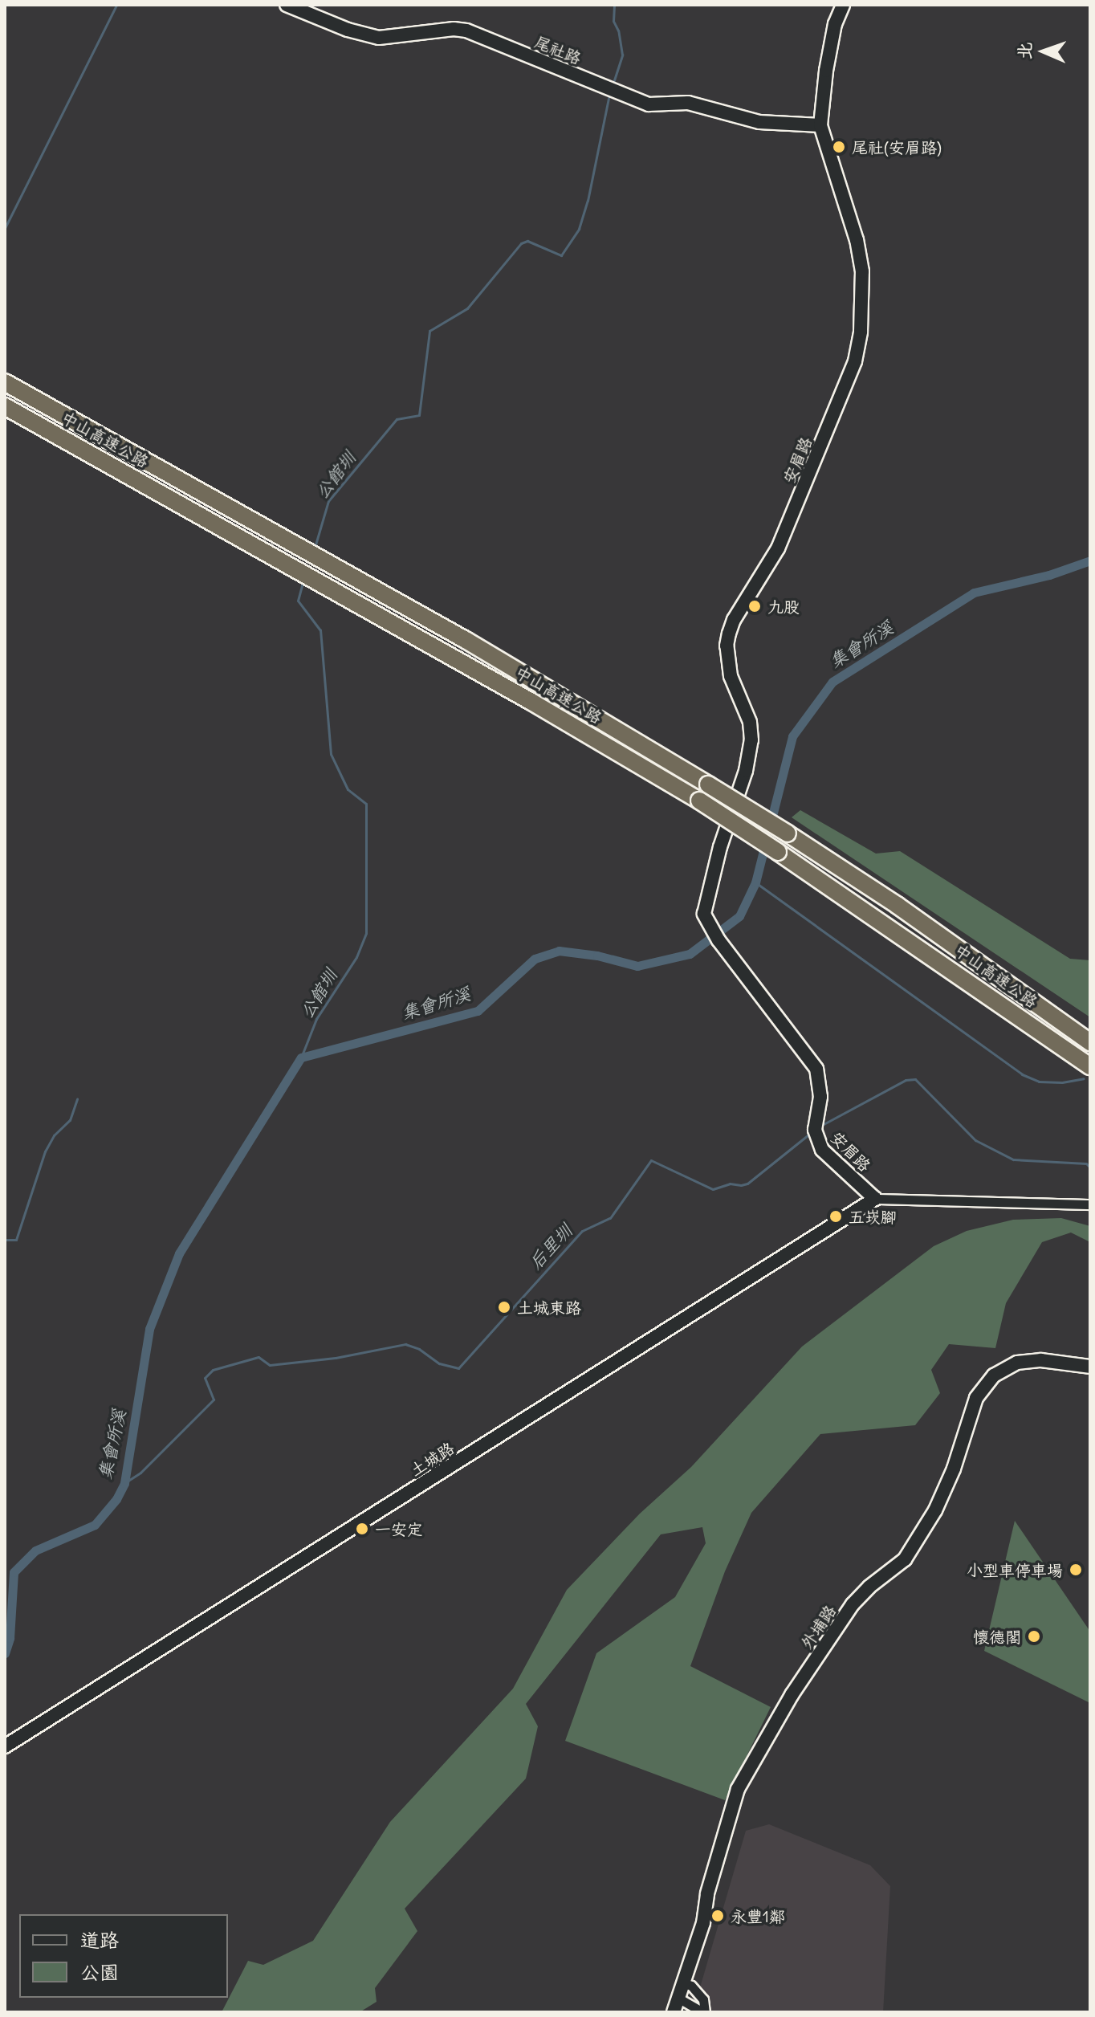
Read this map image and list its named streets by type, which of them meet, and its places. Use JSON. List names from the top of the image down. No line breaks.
{"streets":{"highway":["中山高速公路"],"street":["尾社路","安眉路","土城路","外埔路"]},"crossings":[["尾社路","安眉路"],["安眉路","土城路"]],"water":["公館圳","集會所溪","后里圳"],"places":["尾社(安眉路)","九股","五崁腳","土城東路","一安定","小型車停車場","懷德閣","永豐1鄰"],"legend":["道路","公園"],"north":"left"}
